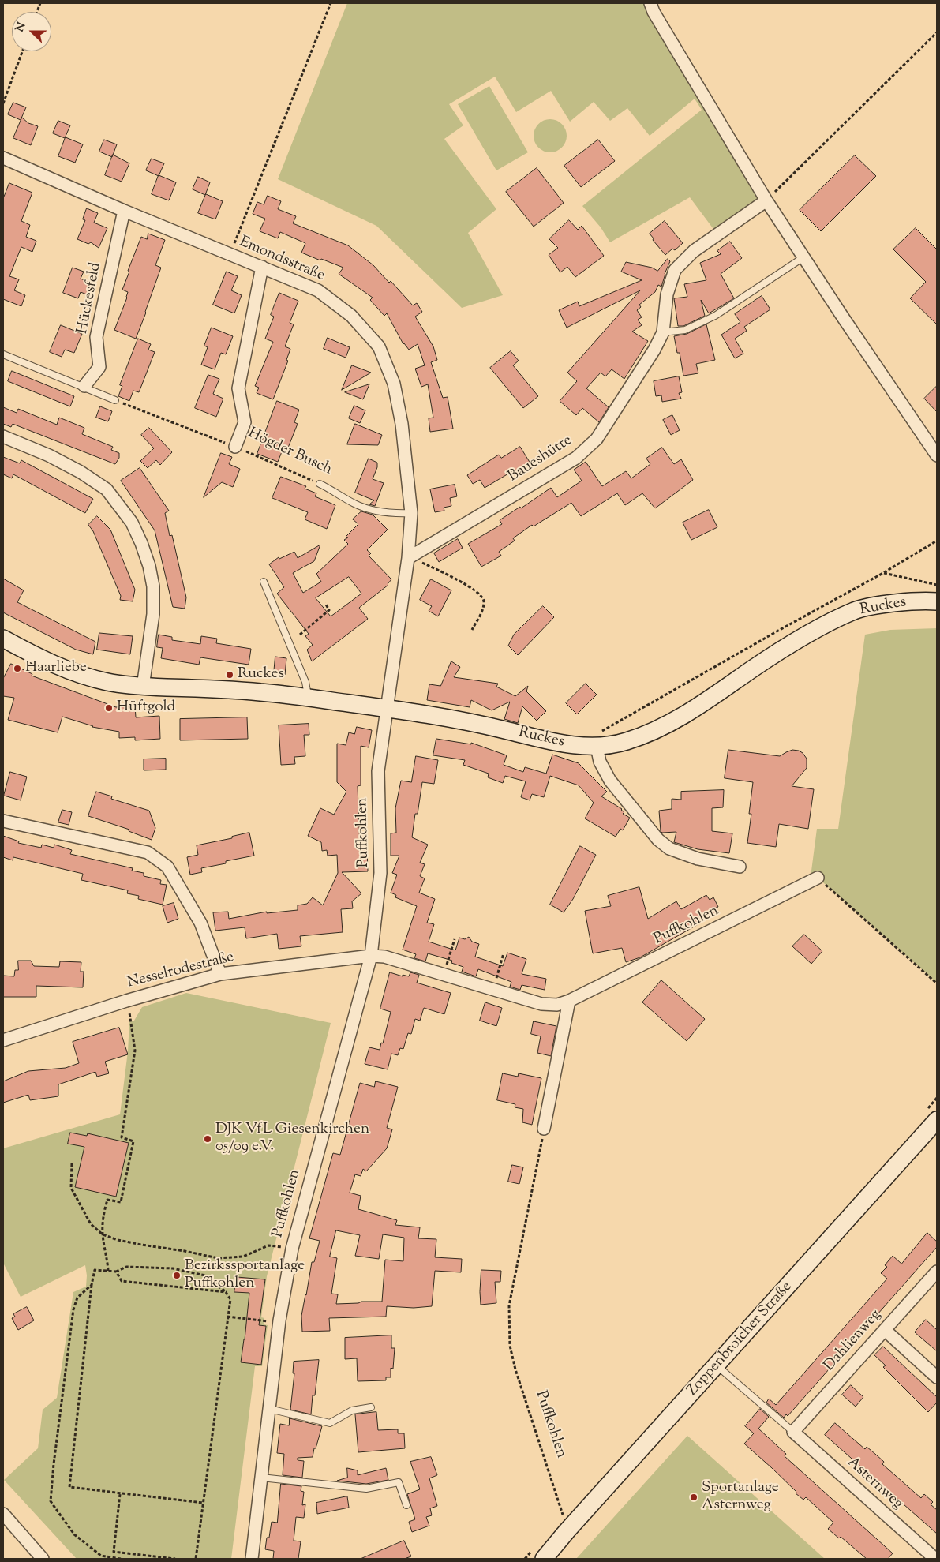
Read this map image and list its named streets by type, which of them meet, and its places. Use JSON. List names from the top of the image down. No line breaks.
{"streets":{"main road":["Ruckes","Zoppenbroicher Straße"],"street":["Emondsstraße","Hückesfeld","Högder Busch","Baueshütte","Puffkohlen","Nesselrodestraße","Dahlienweg","Asternweg"]},"crossings":[["Emondsstraße","Hückesfeld"],["Emondsstraße","Högder Busch"],["Emondsstraße","Baueshütte"],["Ruckes","Puffkohlen"],["Puffkohlen","Nesselrodestraße"],["Puffkohlen","Zoppenbroicher Straße"],["Dahlienweg","Asternweg"]],"places":["Haarliebe","Ruckes","Hüftgold","DJK VfL Giesenkirchen 05/09 e.V.","Bezirkssportanlage Puffkohlen","Sportanlage Asternweg"],"north":"left"}
